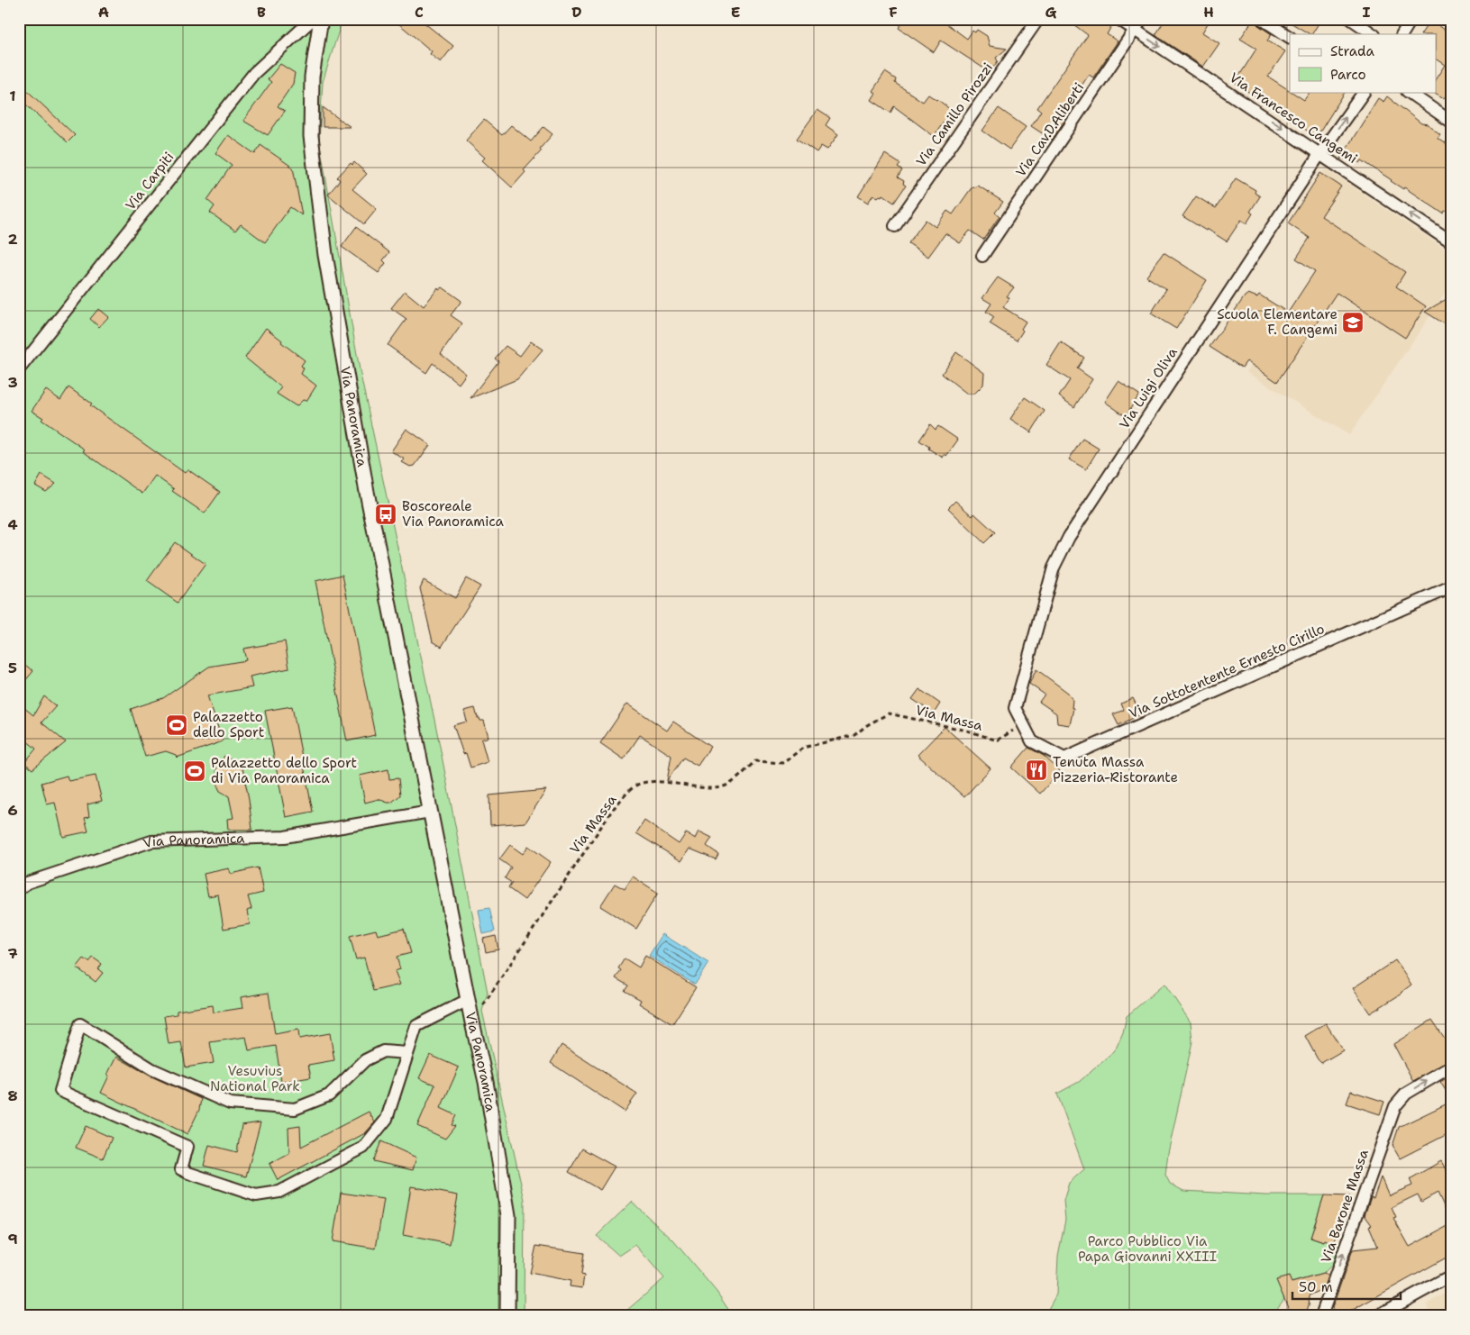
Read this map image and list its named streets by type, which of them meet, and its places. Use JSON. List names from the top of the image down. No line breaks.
{"streets":{"street":["Via Camillo Pirozzi","Via Francesco Cangemi","Via Cav.D.Aliberti","Via Carpiti","Via Luigi Oliva","Via Panoramica","Via Sottotentente Ernesto Cirillo","Via Barone Massa"],"path":["Via Massa"]},"crossings":[["Via Francesco Cangemi","Via Cav.D.Aliberti"],["Via Francesco Cangemi","Via Luigi Oliva"],["Via Luigi Oliva","Via Sottotentente Ernesto Cirillo"],["Via Luigi Oliva","Via Massa"],["Via Panoramica","Via Massa"],["Via Sottotentente Ernesto Cirillo","Via Massa"]],"one_way":["Via Barone Massa"],"parks":["Vesuvius National Park","Parco Pubblico Via Papa Giovanni XXIII"],"places":{"school or university":["Scuola Elementare F. Cangemi"],"bus stop":["Boscoreale Via Panoramica"],"sports":["Palazzetto dello Sport","Palazzetto dello Sport di Via Panoramica"],"restaurant":["Tenuta Massa Pizzeria-Ristorante"]},"legend":["Strada","Parco"],"scale_bar":"50 m","grid":{"columns":["A","B","C","D","E","F","G","H","I"],"rows":["1","2","3","4","5","6","7","8","9"]}}
